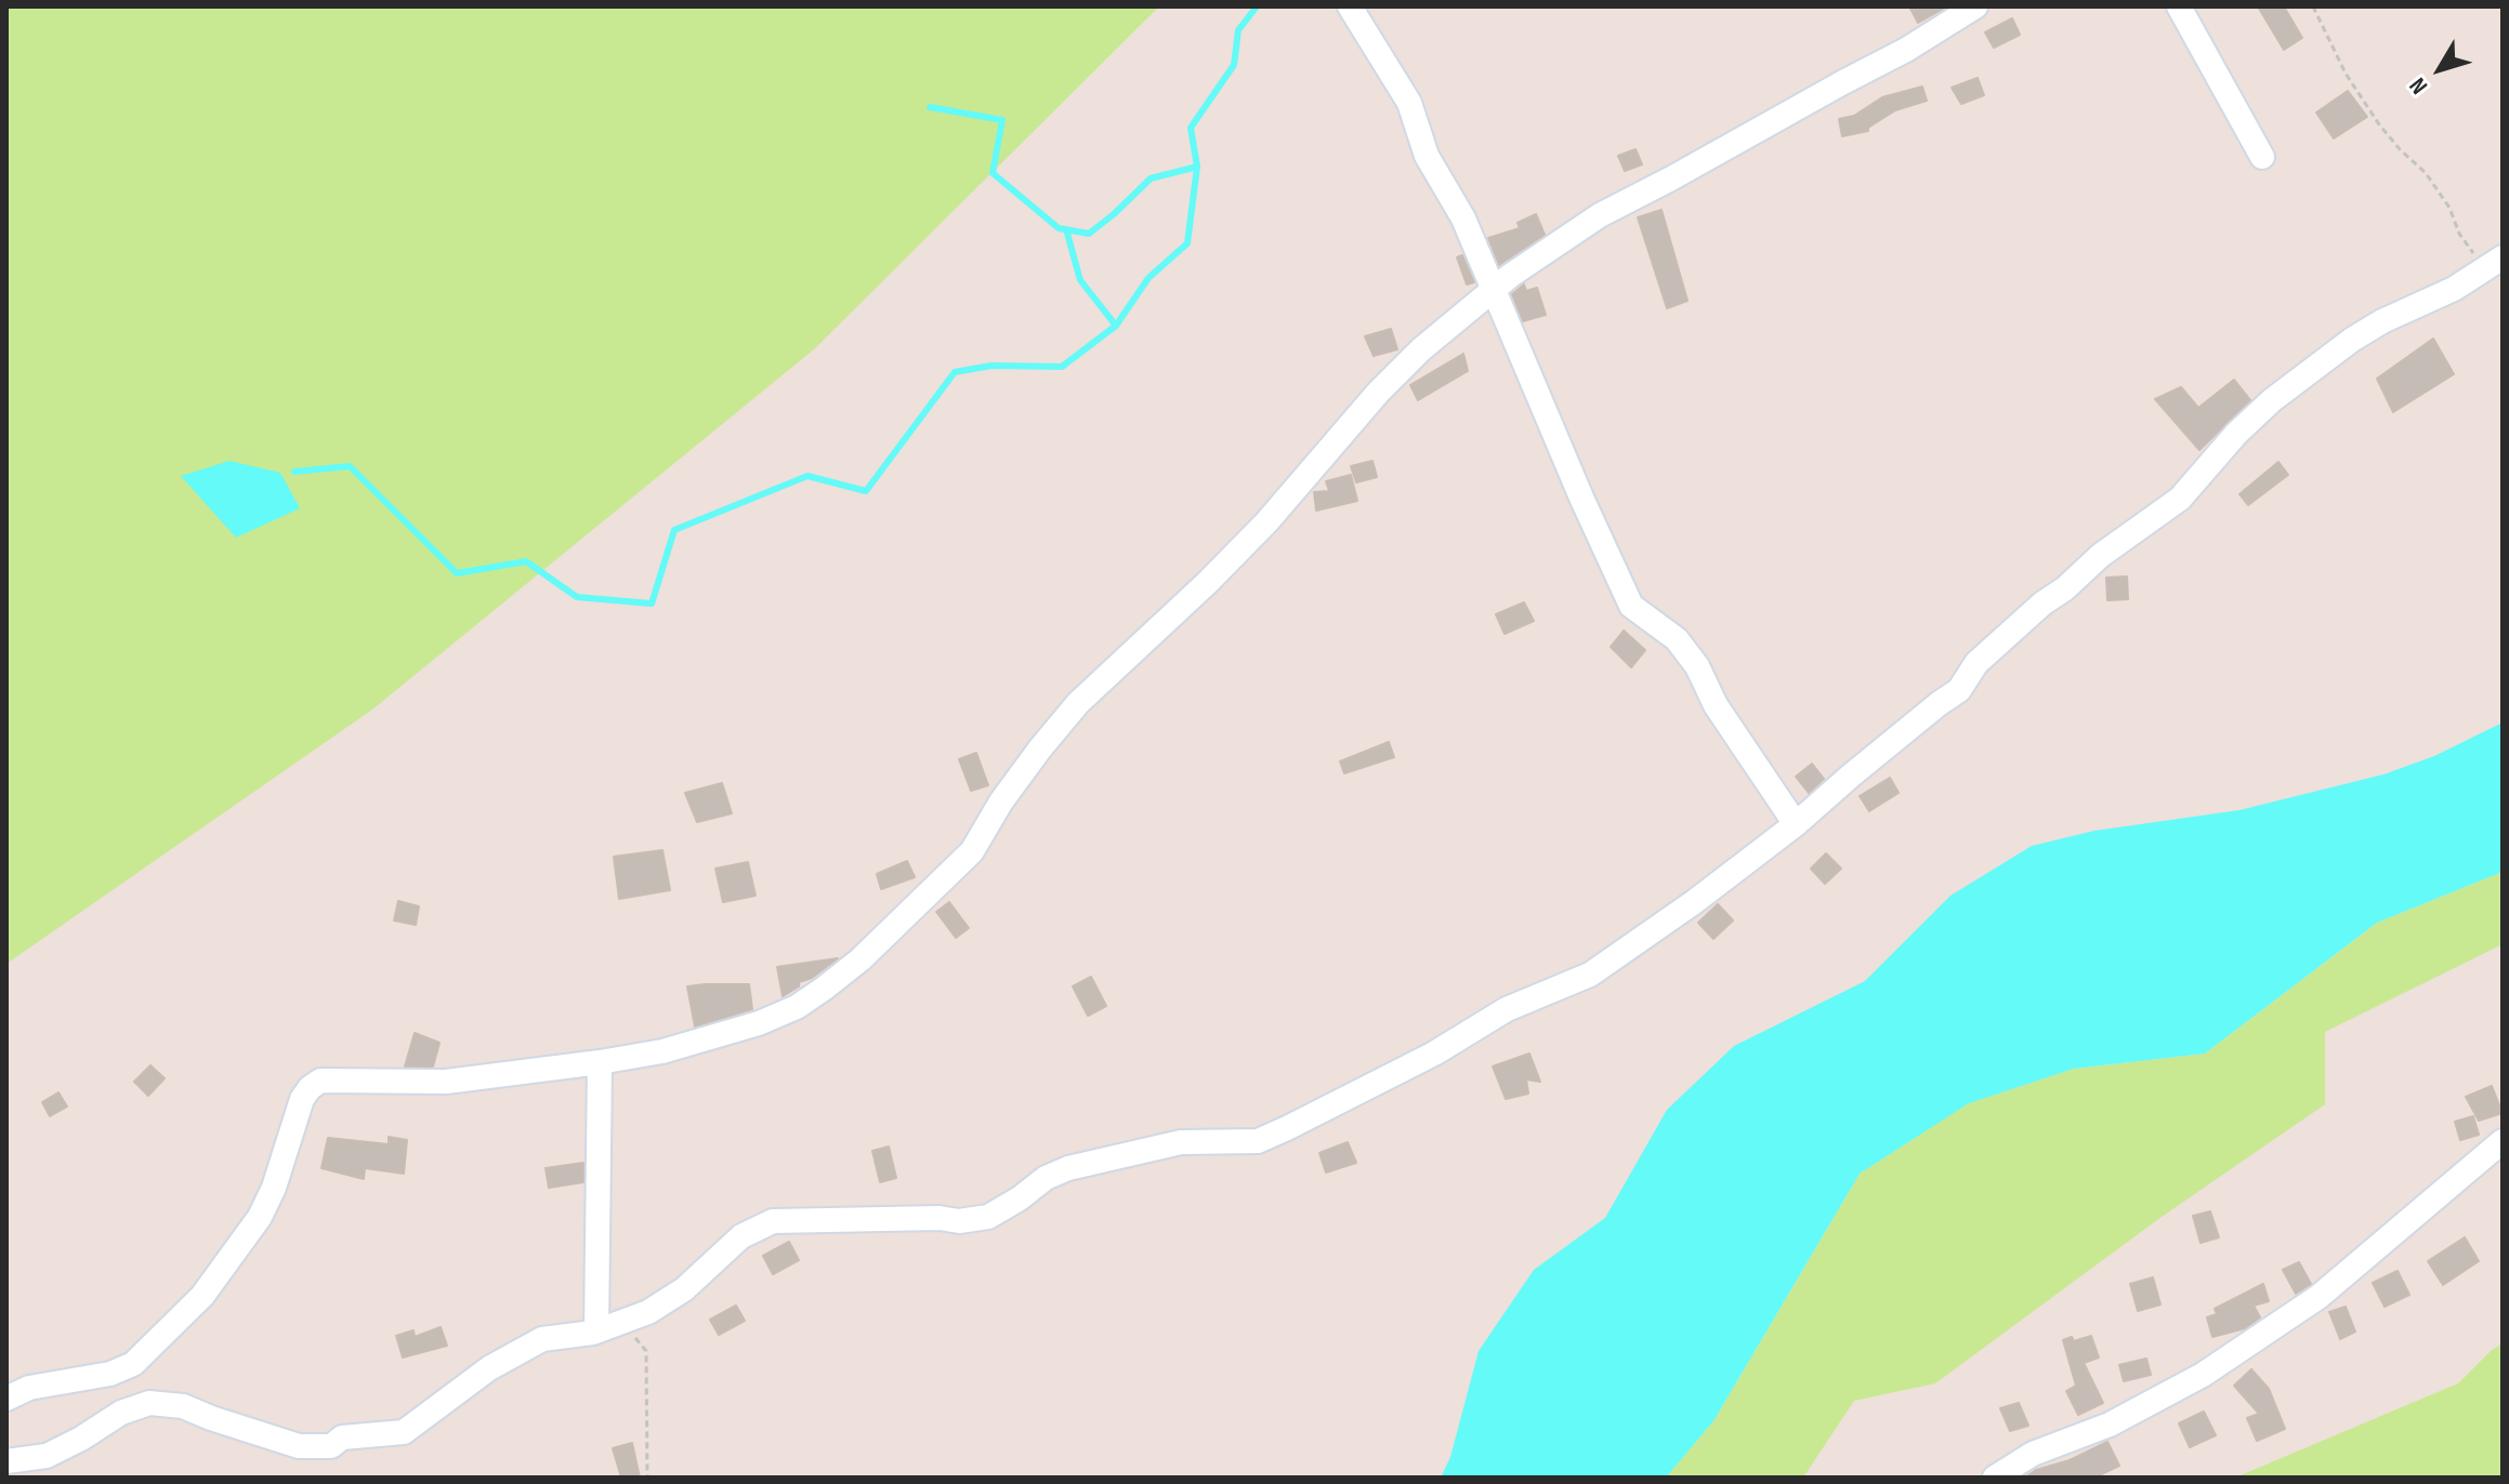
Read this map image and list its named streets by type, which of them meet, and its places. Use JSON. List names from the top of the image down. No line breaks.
{"north":"bottom left"}
